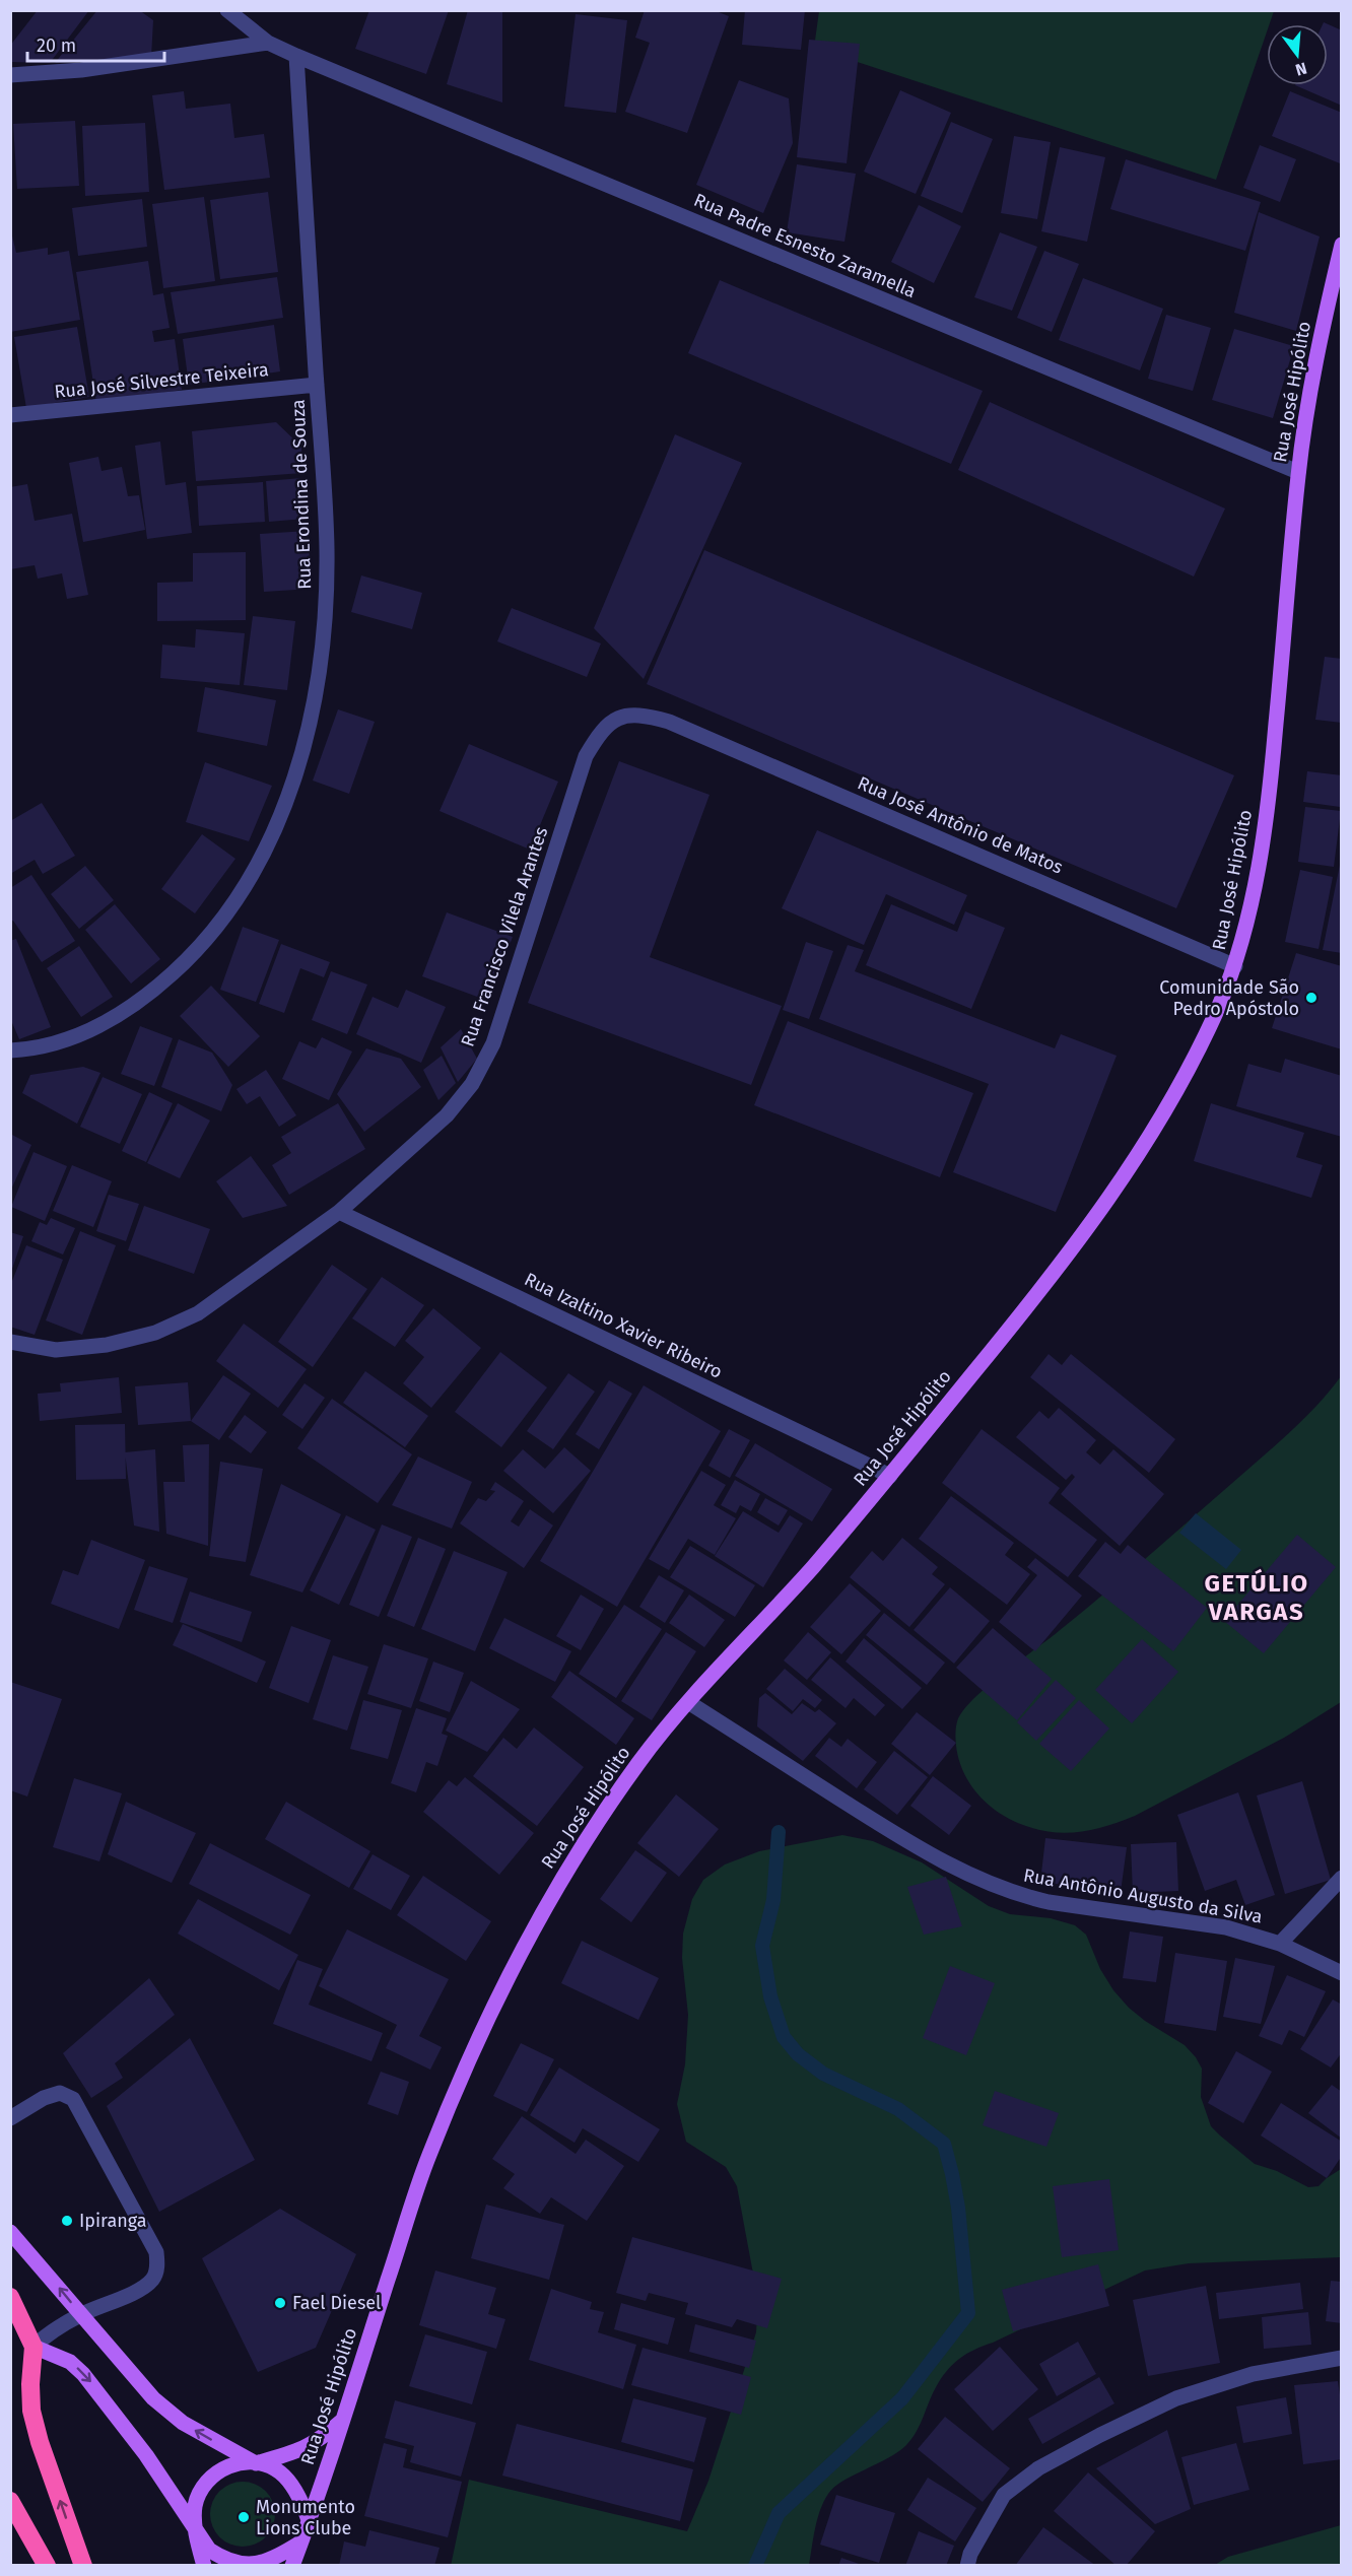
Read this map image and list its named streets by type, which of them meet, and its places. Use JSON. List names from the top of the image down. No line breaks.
{"streets":{"main road":["Rua José Hipólito"],"street":["Rua Padre Esnesto Zaramella","Rua José Silvestre Teixeira","Rua Erondina de Souza","Rua José Antônio de Matos","Rua Francisco Vilela Arantes","Rua Izaltino Xavier Ribeiro","Rua Antônio Augusto da Silva"]},"crossings":[["Rua Padre Esnesto Zaramella","Rua José Hipólito"],["Rua Padre Esnesto Zaramella","Rua Erondina de Souza"],["Rua José Silvestre Teixeira","Rua Erondina de Souza"],["Rua José Hipólito","Rua José Antônio de Matos"],["Rua José Hipólito","Rua Izaltino Xavier Ribeiro"],["Rua José Hipólito","Rua Antônio Augusto da Silva"],["Rua José Antônio de Matos","Rua Francisco Vilela Arantes"],["Rua Francisco Vilela Arantes","Rua Izaltino Xavier Ribeiro"]],"districts":["GETÚLIO VARGAS"],"places":["Comunidade São Pedro Apóstolo","Ipiranga","Fael Diesel","Monumento Lions Clube"],"scale_bar":"20 m","north":"bottom"}
